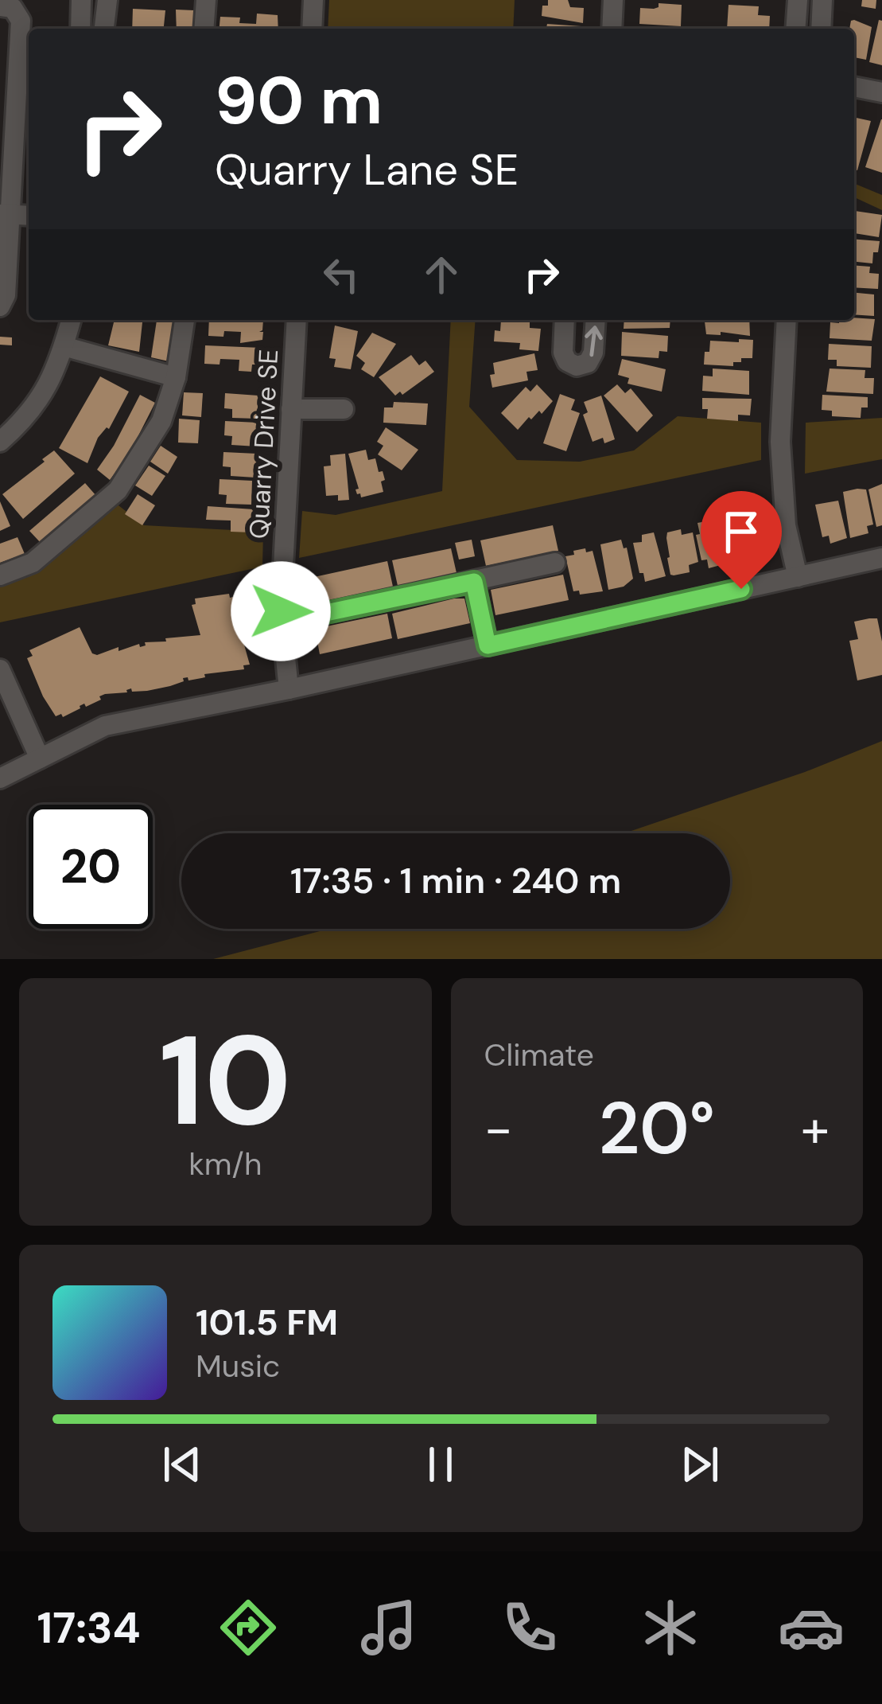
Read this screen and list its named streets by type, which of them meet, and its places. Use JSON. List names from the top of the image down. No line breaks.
{"streets":{"street":["Quarry Drive SE"]},"page":{"turn":["90 m","Quarry Lane SE"],"limit":"20","trip":"17:35 · 1 min · 240 m","tile":[["10","km/h"],"Climate"],"heat":["−","20°","+"],"song":["101.5 FM","Music"],"tabs":"17:34"}}
